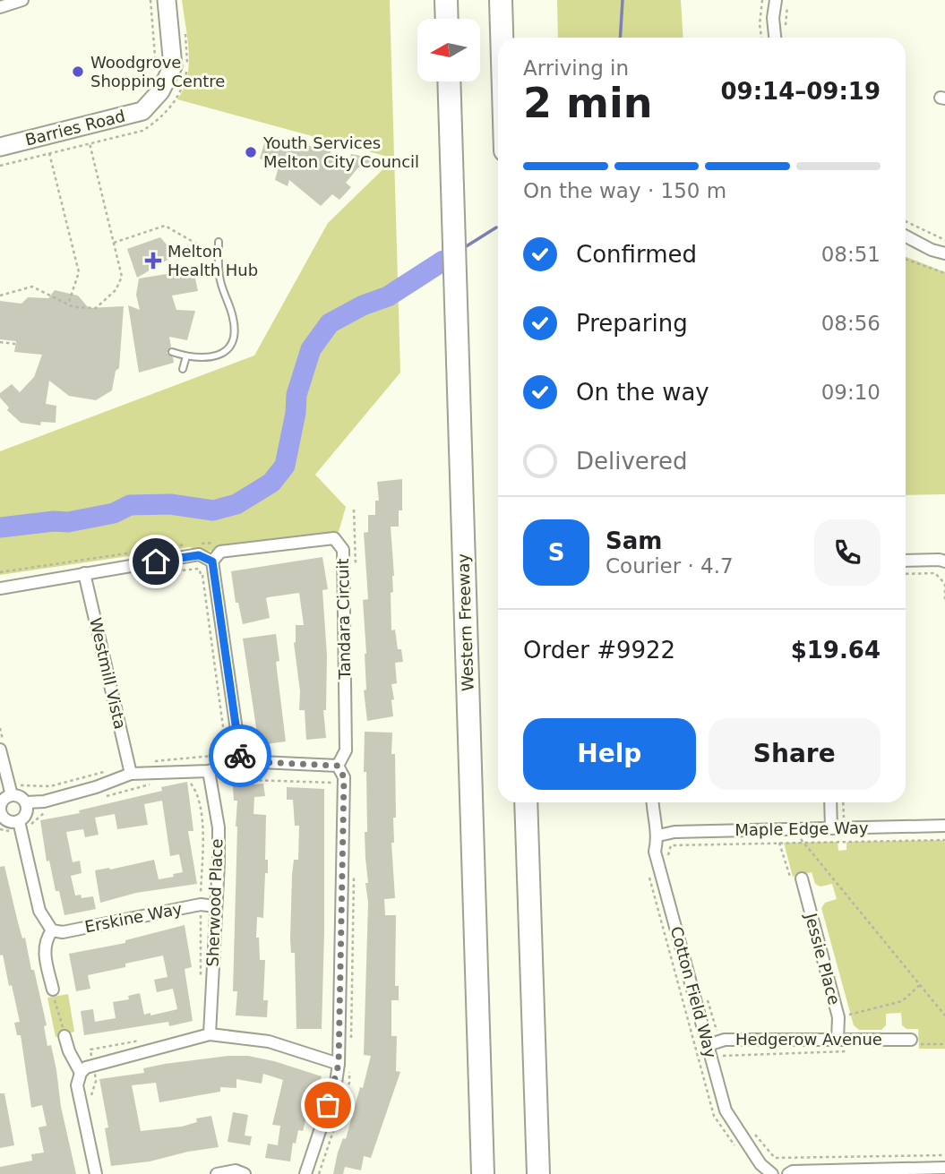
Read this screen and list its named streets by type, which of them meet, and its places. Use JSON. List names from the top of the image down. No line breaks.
{"streets":{"highway":["Western Freeway"],"street":["Barries Road","Tandara Circuit","Westmill Vista","Maple Edge Way","Sherwood Place","Erskine Way","Jessie Place","Cotton Field Way","Hedgerow Avenue"]},"crossings":[["Maple Edge Way","Cotton Field Way"],["Sherwood Place","Erskine Way"],["Jessie Place","Hedgerow Avenue"],["Cotton Field Way","Hedgerow Avenue"]],"places":{"other":["Woodgrove Shopping Centre","Youth Services Melton City Council"],"health":["Melton Health Hub"]},"north":"left","page":{"heading":["2 min","Arriving in","09:14–09:19"],"panel":["Sam","Courier · 4.7","Order #9922","$19.64"],"bar":"On the way · 150 m","list":[["Confirmed","08:51"],["Preparing","08:56"],["On the way","09:10"],"Delivered"],"round":"S","buttons":["Help","Share"]}}
